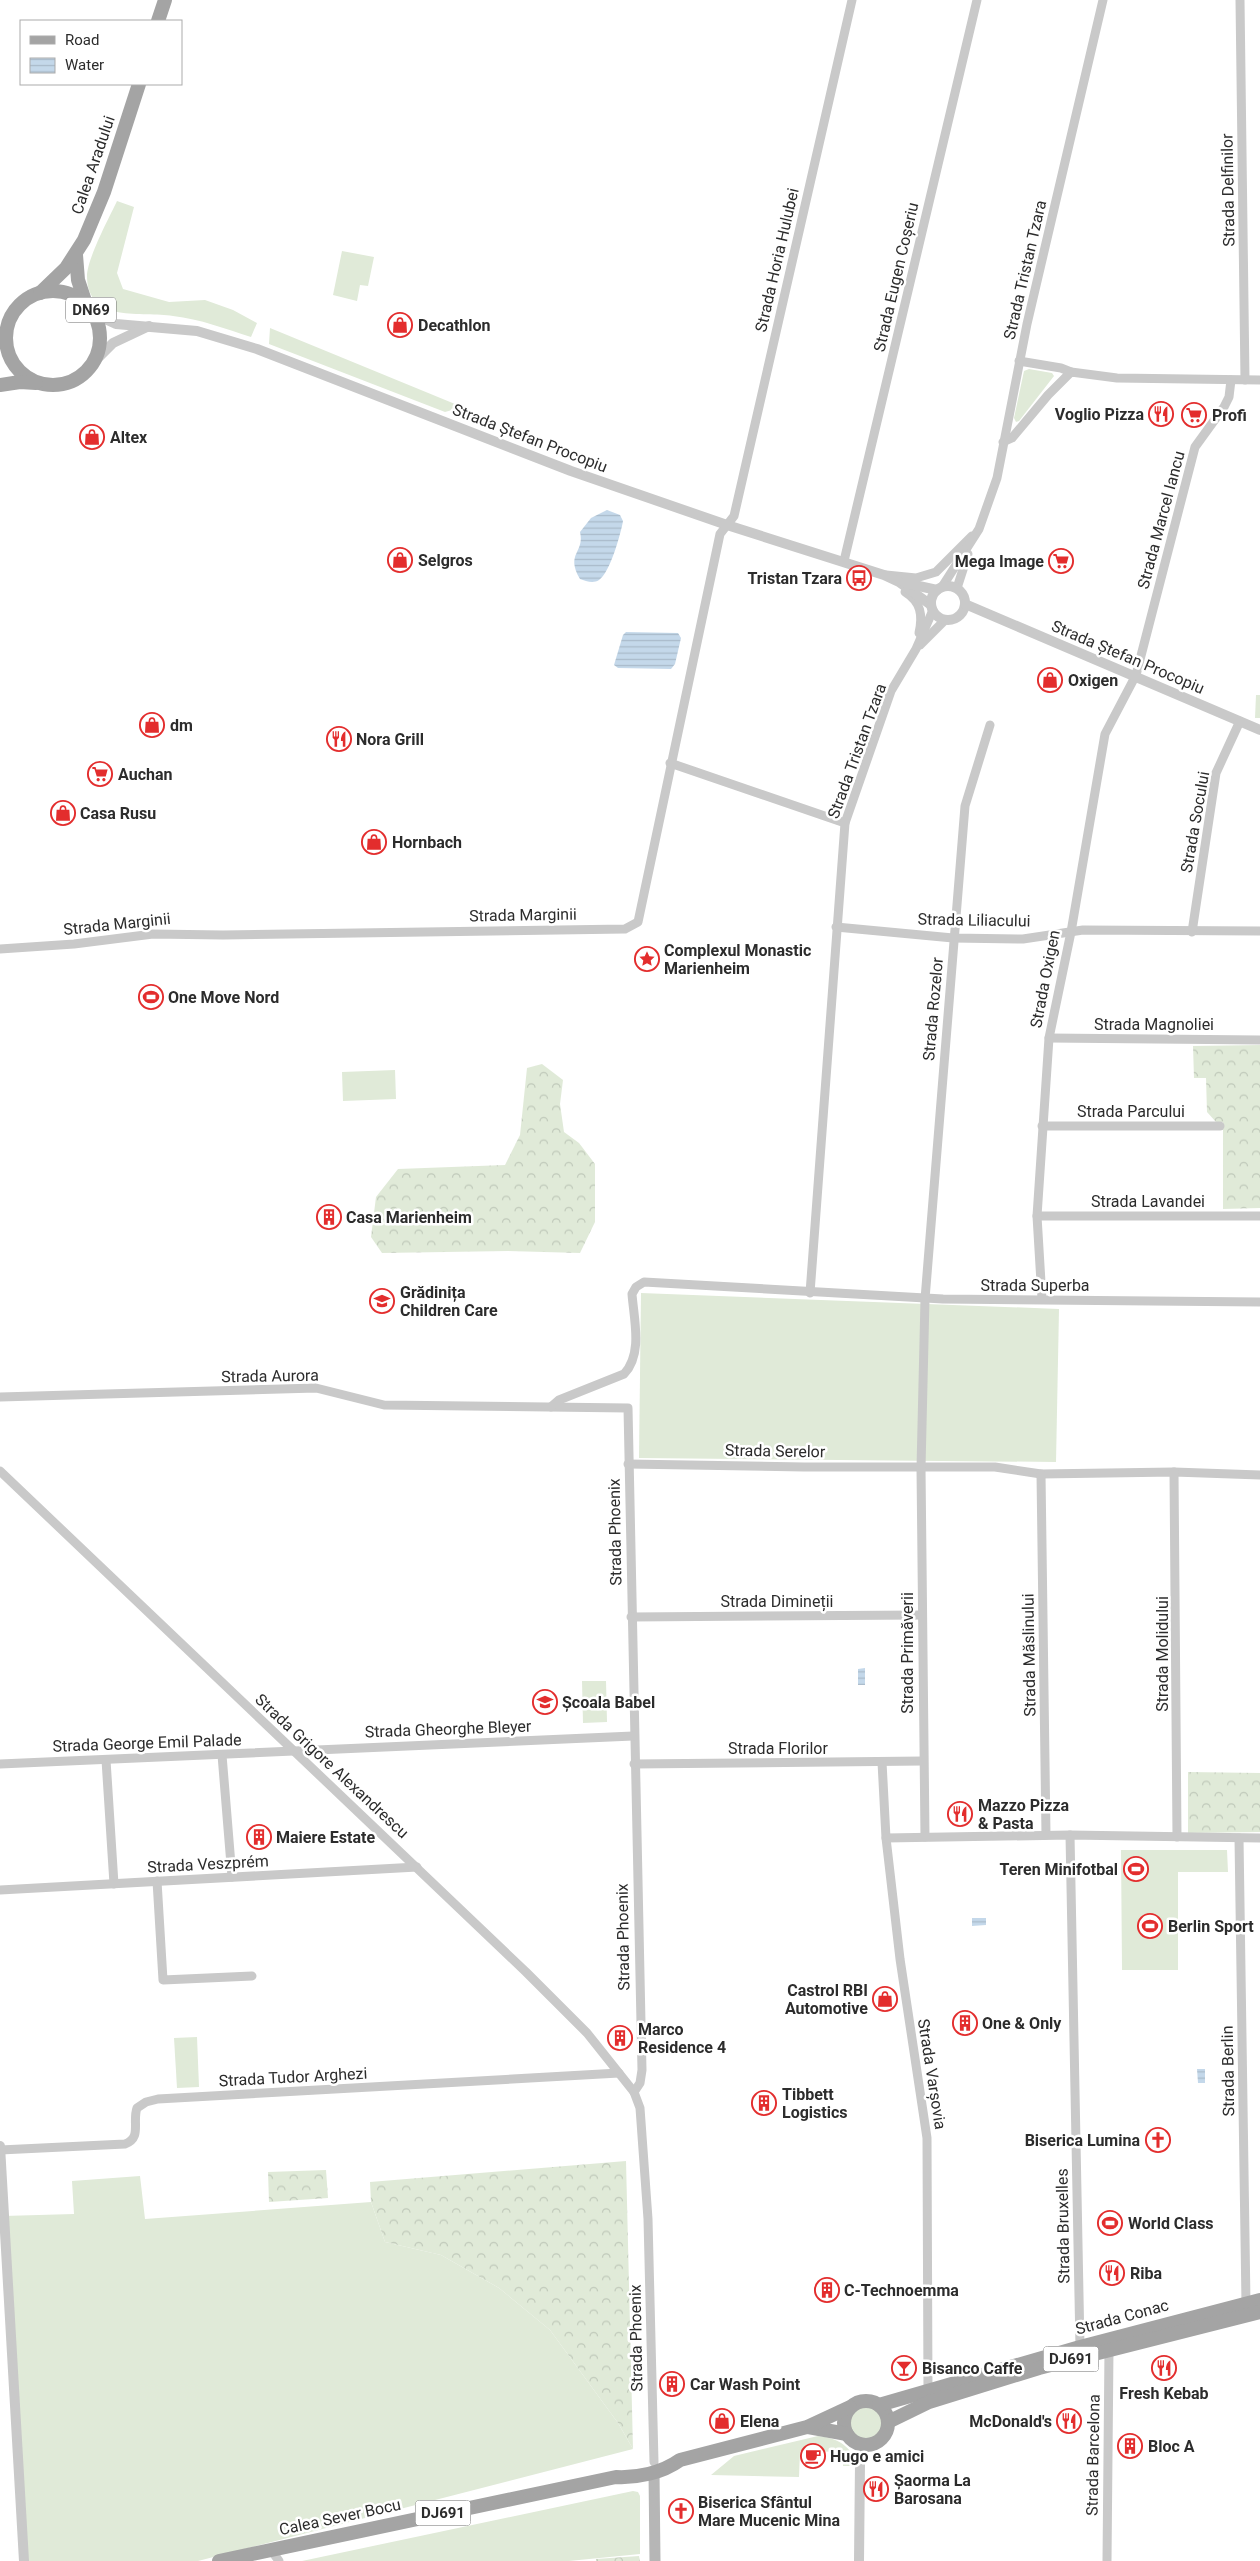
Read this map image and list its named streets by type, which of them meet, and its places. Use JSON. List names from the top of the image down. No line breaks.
{"streets":{"main road":["Calea Aradului","DN69","Strada Conac","DJ691","Calea Sever Bocu"],"street":["Strada Delfinilor","Strada Horia Hulubei","Strada Tristan Tzara","Strada Eugen Coșeriu","Strada Ștefan Procopiu","Strada Marcel Iancu","Strada Socului","Strada Marginii","Strada Liliacului","Strada Oxigen","Strada Rozelor","Strada Magnoliei","Strada Parcului","Strada Lavandei","Strada Superba","Strada Aurora","Strada Serelor","Strada Phoenix","Strada Dimineții","Strada Primăverii","Strada Molidului","Strada Măslinului","Strada Gheorghe Bleyer","Strada George Emil Palade","Strada Florilor","Strada Grigore Alexandrescu","Strada Veszprém","Strada Berlin","Strada Varșovia","Strada Tudor Arghezi","Strada Bruxelles","Strada Barcelona"]},"crossings":[["Calea Aradului","DN69"],["Calea Aradului","Strada Ștefan Procopiu"],["Strada Horia Hulubei","Strada Ștefan Procopiu"],["Strada Horia Hulubei","Strada Marginii"],["Strada Tristan Tzara","Strada Ștefan Procopiu"],["Strada Tristan Tzara","Strada Liliacului"],["Strada Tristan Tzara","Strada Superba"],["Strada Eugen Coșeriu","Strada Ștefan Procopiu"],["DN69","Strada Ștefan Procopiu"],["Strada Ștefan Procopiu","Strada Marcel Iancu"],["Strada Ștefan Procopiu","Strada Socului"],["Strada Ștefan Procopiu","Strada Marginii"],["Strada Ștefan Procopiu","Strada Oxigen"],["Strada Marcel Iancu","Strada Oxigen"],["Strada Socului","Strada Liliacului"],["Strada Liliacului","Strada Oxigen"],["Strada Liliacului","Strada Rozelor"],["Strada Oxigen","Strada Magnoliei"],["Strada Oxigen","Strada Parcului"],["Strada Oxigen","Strada Lavandei"],["Strada Oxigen","Strada Superba"],["Strada Rozelor","Strada Superba"],["Strada Rozelor","Strada Serelor"],["Strada Rozelor","Strada Primăverii"],["Strada Superba","Strada Aurora"],["Strada Aurora","Strada Phoenix"],["Strada Serelor","Strada Phoenix"],["Strada Serelor","Strada Primăverii"],["Strada Serelor","Strada Molidului"],["Strada Serelor","Strada Măslinului"],["Strada Phoenix","Strada Dimineții"],["Strada Phoenix","Strada Gheorghe Bleyer"],["Strada Phoenix","Strada Florilor"],["Strada Phoenix","Strada Grigore Alexandrescu"],["Strada Phoenix","DJ691"],["Strada Phoenix","Calea Sever Bocu"],["Strada Dimineții","Strada Primăverii"],["Strada Primăverii","Strada Florilor"],["Strada Gheorghe Bleyer","Strada George Emil Palade"],["Strada Gheorghe Bleyer","Strada Grigore Alexandrescu"],["Strada George Emil Palade","Strada Grigore Alexandrescu"],["Strada Florilor","Strada Varșovia"],["Strada Grigore Alexandrescu","Strada Veszprém"],["Strada Grigore Alexandrescu","Strada Tudor Arghezi"],["Strada Berlin","Strada Conac"],["Strada Varșovia","Strada Conac"],["Strada Bruxelles","Strada Conac"],["Strada Conac","DJ691"],["Strada Conac","Strada Barcelona"],["DJ691","Calea Sever Bocu"]],"places":{"shop":["Decathlon","Altex","Selgros","Oxigen","dm","Casa Rusu","Hornbach","Castrol RBI Automotive","Elena"],"restaurant":["Voglio Pizza","Nora Grill","Mazzo Pizza & Pasta","Riba","Fresh Kebab","McDonald's","Șaorma La Barosana"],"supermarket":["Profi","Mega Image","Auchan"],"bus stop":["Tristan Tzara"],"place":["Complexul Monastic Marienheim"],"sports":["One Move Nord","Teren Minifotbal","Berlin Sport","World Class"],"building":["Casa Marienheim","Maiere Estate","One & Only","Marco Residence 4","Tibbett Logistics","C-Technoemma","Car Wash Point","Bloc A"],"school or university":["Grădinița Children Care","Școala Babel"],"church":["Biserica Lumina","Biserica Sfântul Mare Mucenic Mina"],"bar":["Bisanco Caffe"],"cafe":["Hugo e amici"]},"legend":["Road","Water"]}
